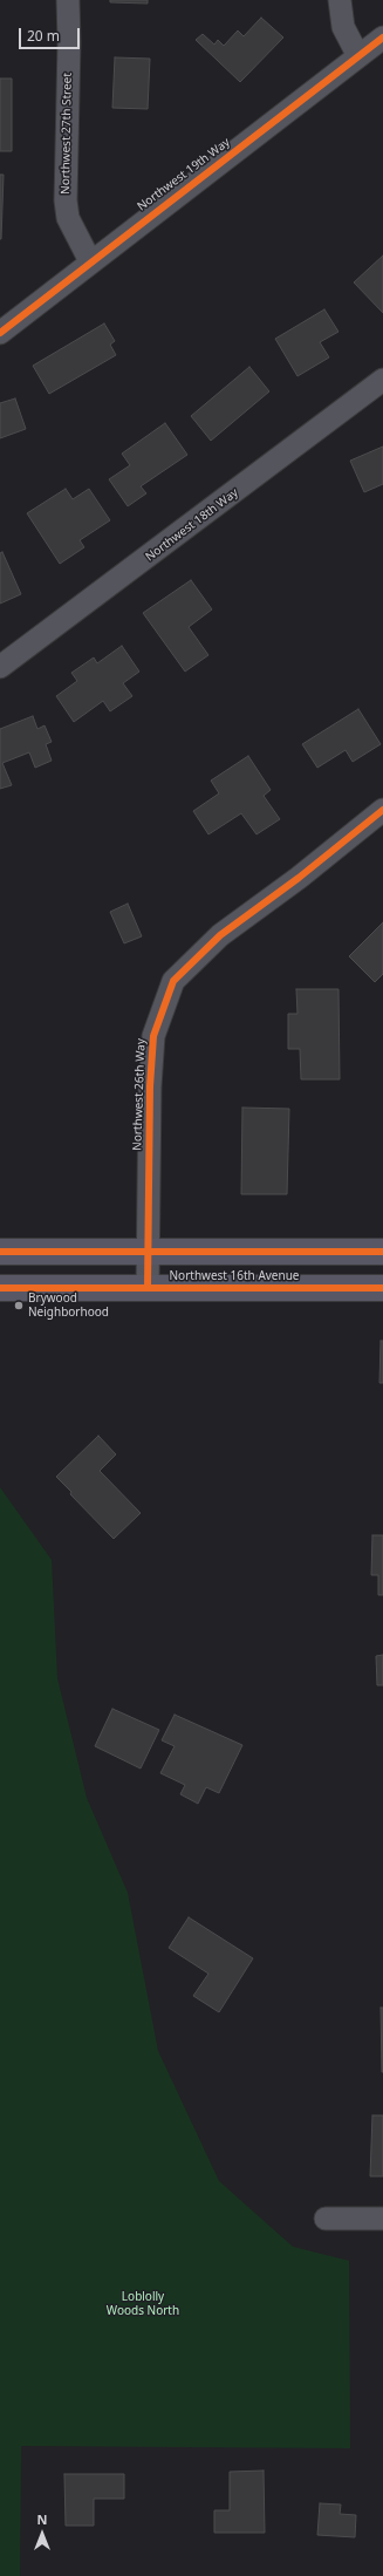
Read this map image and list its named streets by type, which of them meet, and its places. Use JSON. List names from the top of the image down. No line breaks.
{"streets":{"main road":["Northwest 16th Avenue"],"street":["Northwest 27th Street","Northwest 19th Way","Northwest 18th Way","Northwest 26th Way"]},"crossings":[["Northwest 27th Street","Northwest 19th Way"],["Northwest 26th Way","Northwest 16th Avenue"]],"parks":["Loblolly Woods North"],"places":["Brywood Neighborhood"],"scale_bar":"20 m","north":"top"}
